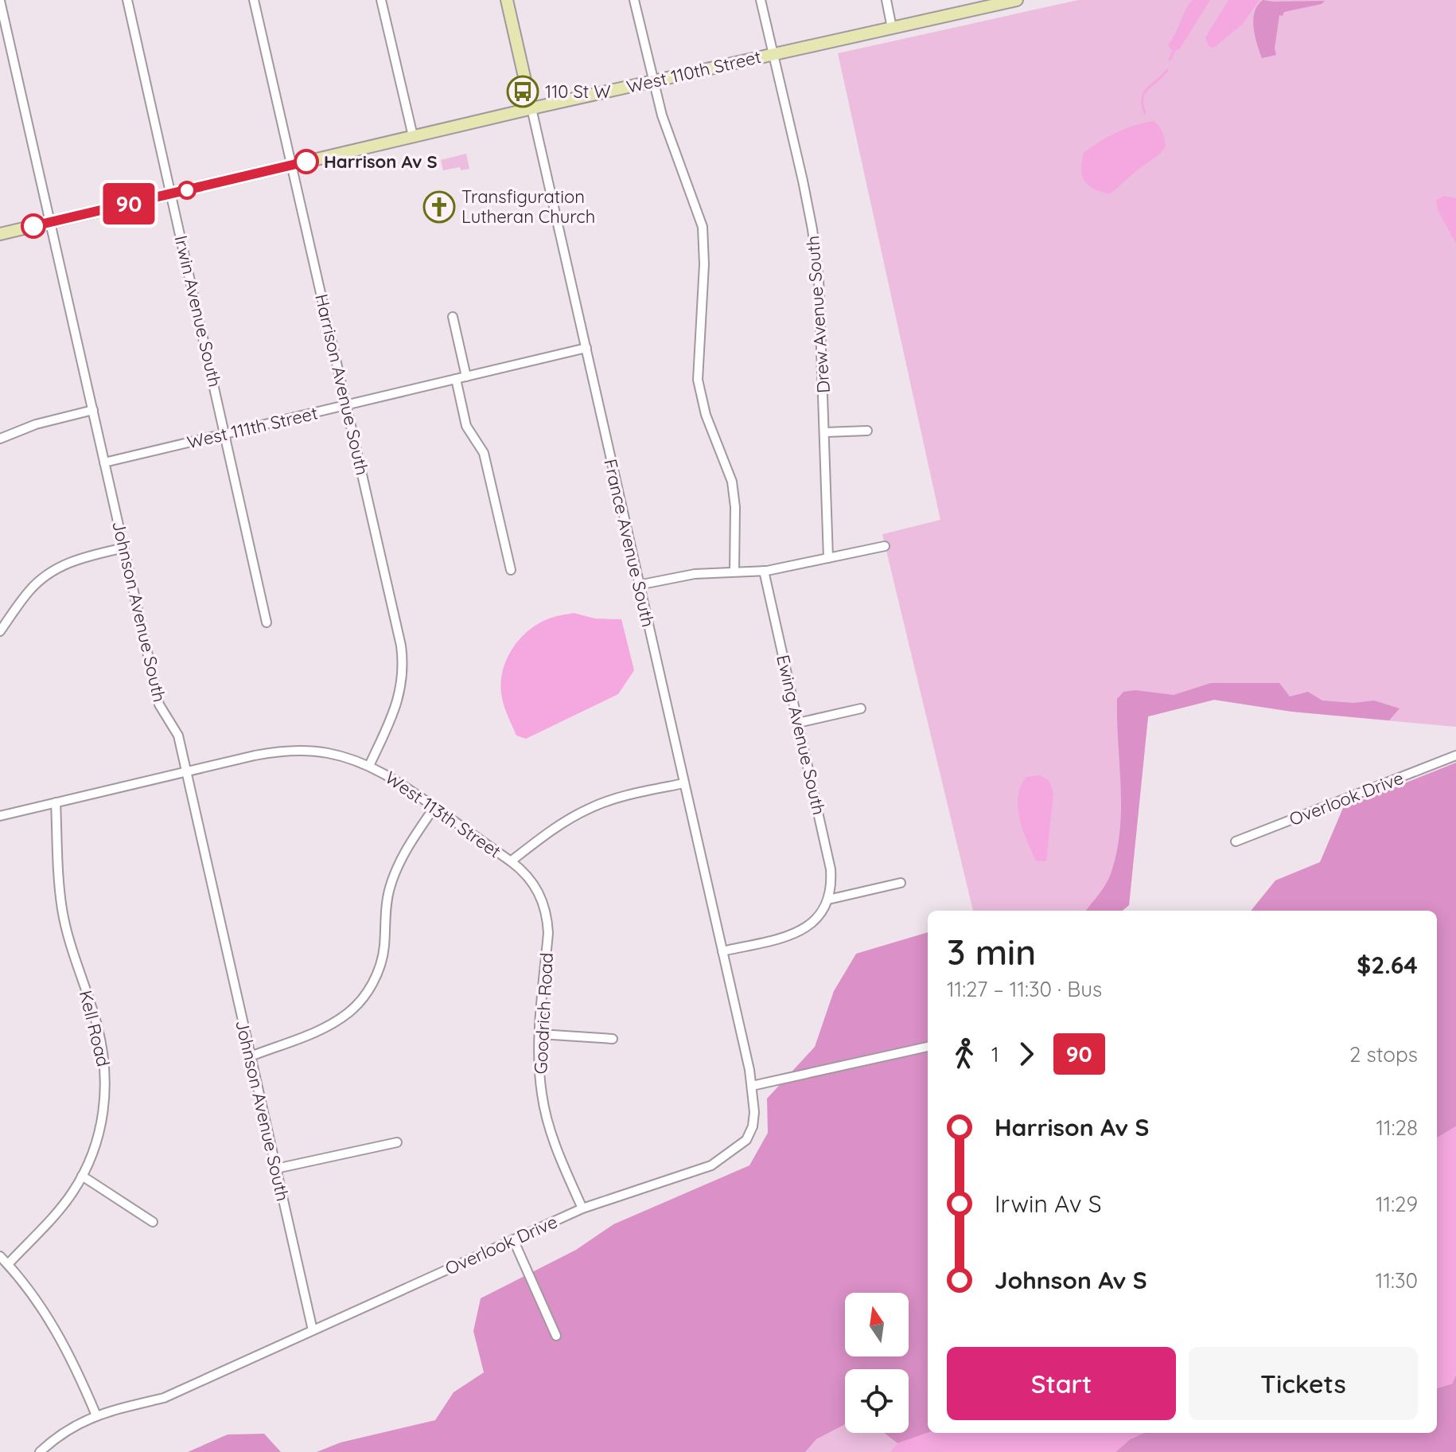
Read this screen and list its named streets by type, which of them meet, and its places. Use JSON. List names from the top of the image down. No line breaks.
{"streets":{"street":["West 110th Street","Irwin Avenue South","Drew Avenue South","Harrison Avenue South","West 111th Street","France Avenue South","Johnson Avenue South","Ewing Avenue South","Overlook Drive","West 113th Street","Goodrich Road","Kell Road"]},"crossings":[["West 110th Street","Irwin Avenue South"],["West 110th Street","Drew Avenue South"],["West 110th Street","Harrison Avenue South"],["West 110th Street","France Avenue South"],["West 110th Street","Johnson Avenue South"],["Irwin Avenue South","West 111th Street"],["Harrison Avenue South","West 111th Street"],["Harrison Avenue South","West 113th Street"],["West 111th Street","France Avenue South"],["West 111th Street","Johnson Avenue South"],["France Avenue South","Overlook Drive"],["France Avenue South","West 113th Street"],["Johnson Avenue South","Overlook Drive"],["Johnson Avenue South","West 113th Street"],["Overlook Drive","Goodrich Road"],["West 113th Street","Goodrich Road"],["West 113th Street","Kell Road"]],"places":{"bus stop":["110 St W"],"other":["Harrison Av S"],"church":["Transfiguration Lutheran Church"]},"lines":["bus line 90"],"north":"top","page":{"on_map":"90","heading":["3 min","11:27 – 11:30 · Bus","$2.64"],"legs":["1","90","2 stops"],"list":[{"name":"Harrison Av S","value":"11:28"},{"name":"Irwin Av S","value":"11:29"},{"name":"Johnson Av S","value":"11:30"}],"buttons":["Start","Tickets"]}}
